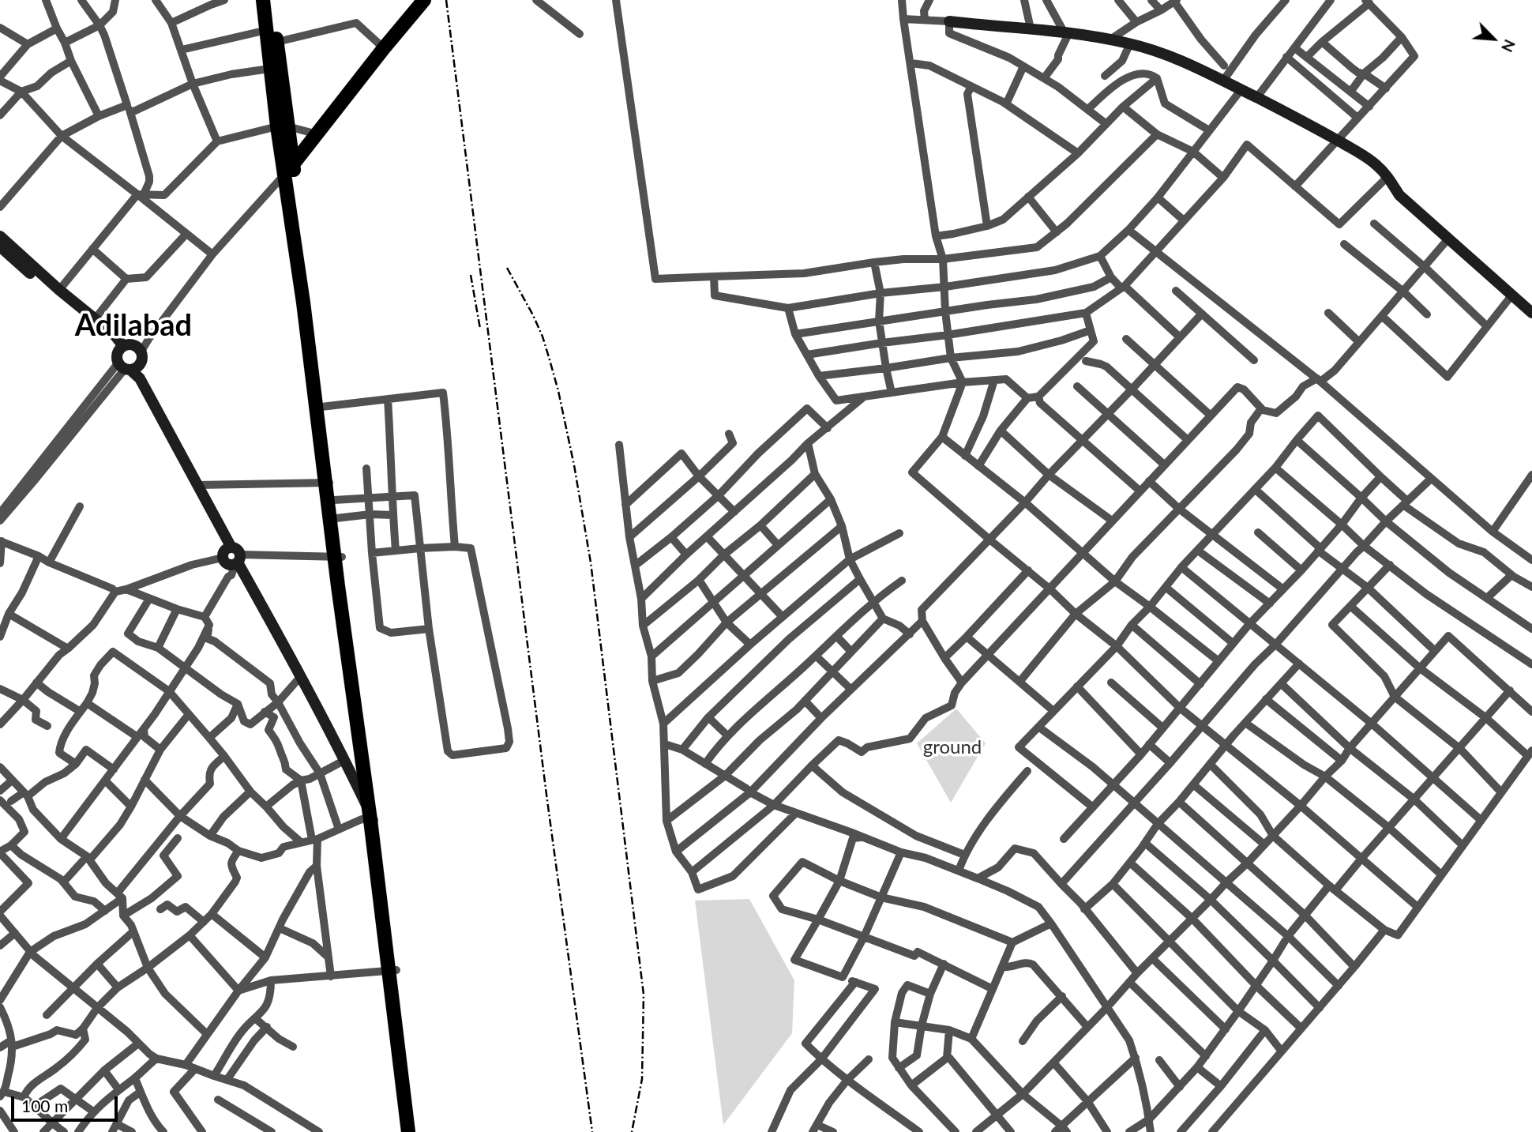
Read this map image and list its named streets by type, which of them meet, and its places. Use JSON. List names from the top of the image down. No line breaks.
{"districts":["Adilabad"],"parks":["ground"],"scale_bar":"100 m","north":"bottom right"}
